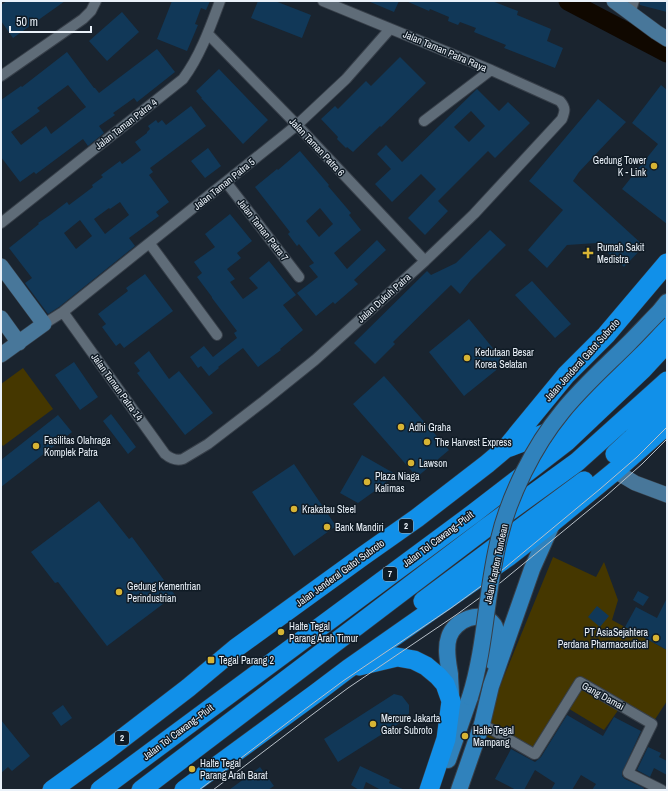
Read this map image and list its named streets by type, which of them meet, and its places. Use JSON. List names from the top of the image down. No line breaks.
{"streets":{"highway":["Jalan Jenderal Gatot Subroto","2","Jalan Tol Cawang–Pluit","7"],"main road":["Jalan Kapten Tendean"],"street":["Jalan Taman Patra Raya","Jalan Taman Patra 4","Jalan Taman Patra 6","Jalan Taman Patra 5","Jalan Taman Patra 7","Jalan Dukuh Patra","Jalan Taman Patra 14","Gang Damai"]},"crossings":[["Jalan Taman Patra Raya","Jalan Taman Patra 5"],["Jalan Taman Patra Raya","Jalan Dukuh Patra"],["Jalan Taman Patra 4","Jalan Taman Patra 6"],["Jalan Taman Patra 6","Jalan Taman Patra 5"],["Jalan Taman Patra 6","Jalan Dukuh Patra"],["Jalan Taman Patra 5","Jalan Taman Patra 7"],["Jalan Taman Patra 5","Jalan Taman Patra 14"],["Jalan Dukuh Patra","Jalan Taman Patra 14"]],"places":{"other":["Gedung Tower K - Link","Kedutaan Besar Korea Selatan","Adhi Graha","The Harvest Express","Fasilitas Olahraga Komplek Patra","Lawson","Plaza Niaga Kalimas","Krakatau Steel","Bank Mandiri","Gedung Kementrian Perindustrian","Halte Tegal Parang Arah Timur","PT AsiaSejahtera Perdana Pharmaceutical","Mercure Jakarta Gator Subroto","Halte Tegal Mampang","Halte Tegal Parang Arah Barat"],"health":["Rumah Sakit Medistra"],"transit":["Tegal Parang 2"]},"scale_bar":"50 m"}
